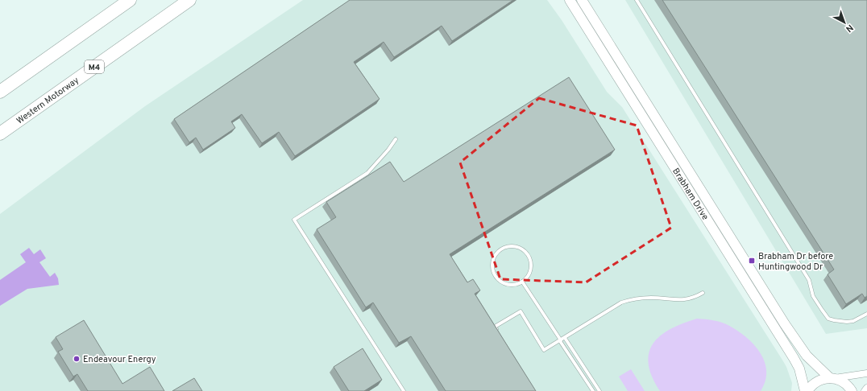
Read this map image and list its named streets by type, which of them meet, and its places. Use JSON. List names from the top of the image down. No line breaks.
{"streets":{"highway":["M4","Western Motorway"],"main road":["Brabham Drive"]},"places":{"transit":["Brabham Dr before Huntingwood Dr"],"other":["Endeavour Energy"]},"north":"bottom right"}
